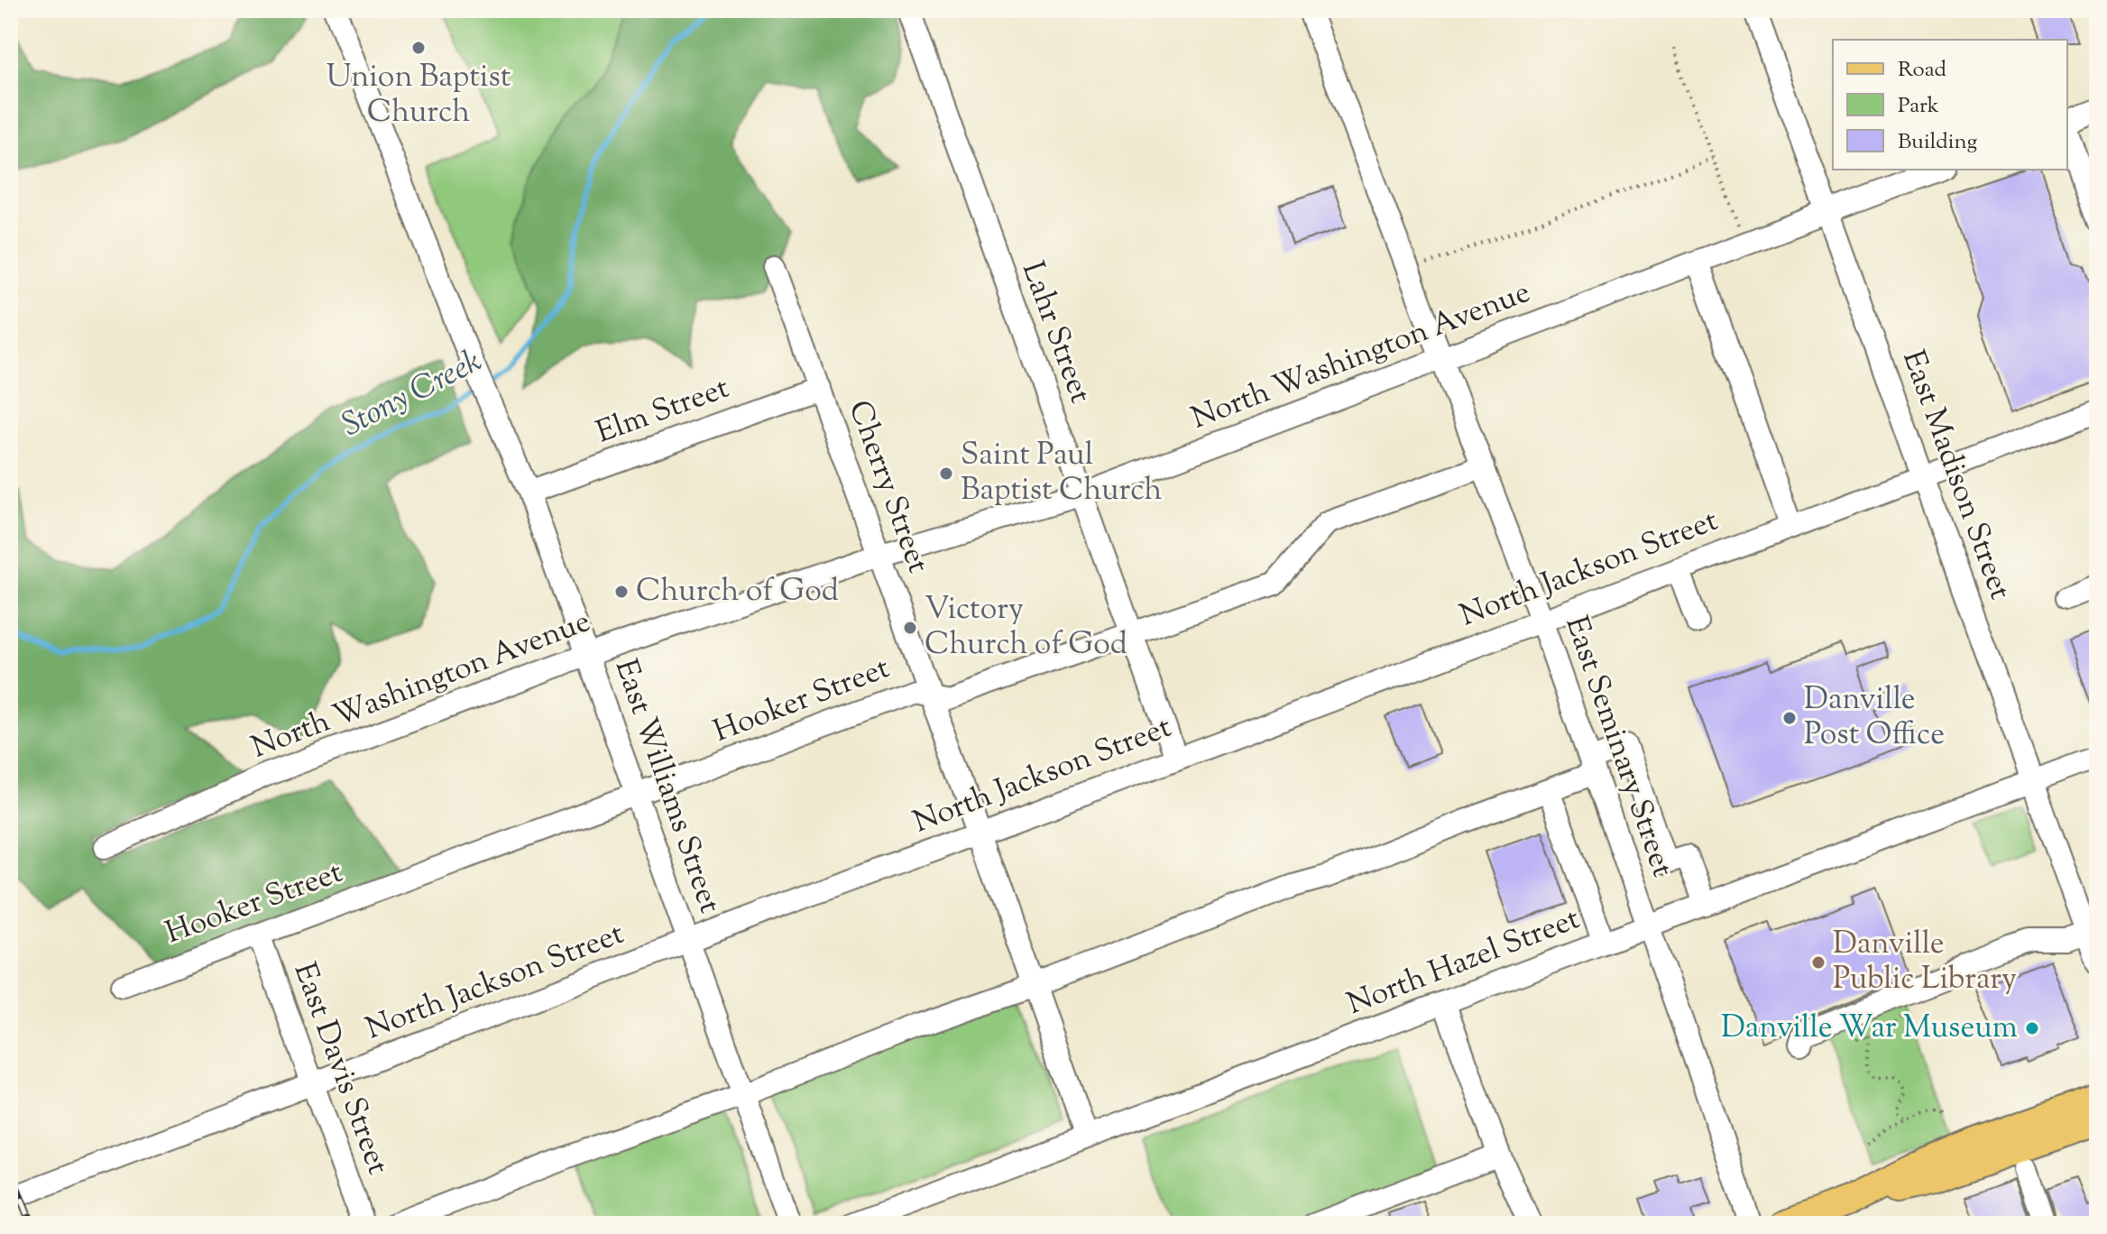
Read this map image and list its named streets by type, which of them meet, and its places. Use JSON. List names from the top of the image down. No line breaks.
{"streets":{"street":["Lahr Street","North Washington Avenue","Elm Street","East Madison Street","Cherry Street","North Jackson Street","Hooker Street","East Seminary Street","East Williams Street","North Hazel Street","East Davis Street"]},"crossings":[["Lahr Street","North Washington Avenue"],["Lahr Street","North Jackson Street"],["Lahr Street","Hooker Street"],["North Washington Avenue","East Madison Street"],["North Washington Avenue","Cherry Street"],["North Washington Avenue","East Seminary Street"],["North Washington Avenue","East Williams Street"],["Elm Street","Cherry Street"],["Elm Street","East Williams Street"],["East Madison Street","North Jackson Street"],["East Madison Street","North Hazel Street"],["Cherry Street","North Jackson Street"],["Cherry Street","Hooker Street"],["Cherry Street","North Hazel Street"],["North Jackson Street","East Seminary Street"],["North Jackson Street","East Williams Street"],["North Jackson Street","East Davis Street"],["Hooker Street","East Seminary Street"],["Hooker Street","East Williams Street"],["Hooker Street","East Davis Street"],["East Seminary Street","North Hazel Street"]],"water":["Stony Creek"],"places":["Union Baptist Church","Saint Paul Baptist Church","Church of God","Victory Church of God","Danville Post Office","Danville Public Library","Danville War Museum"],"legend":["Road","Park","Building"]}
